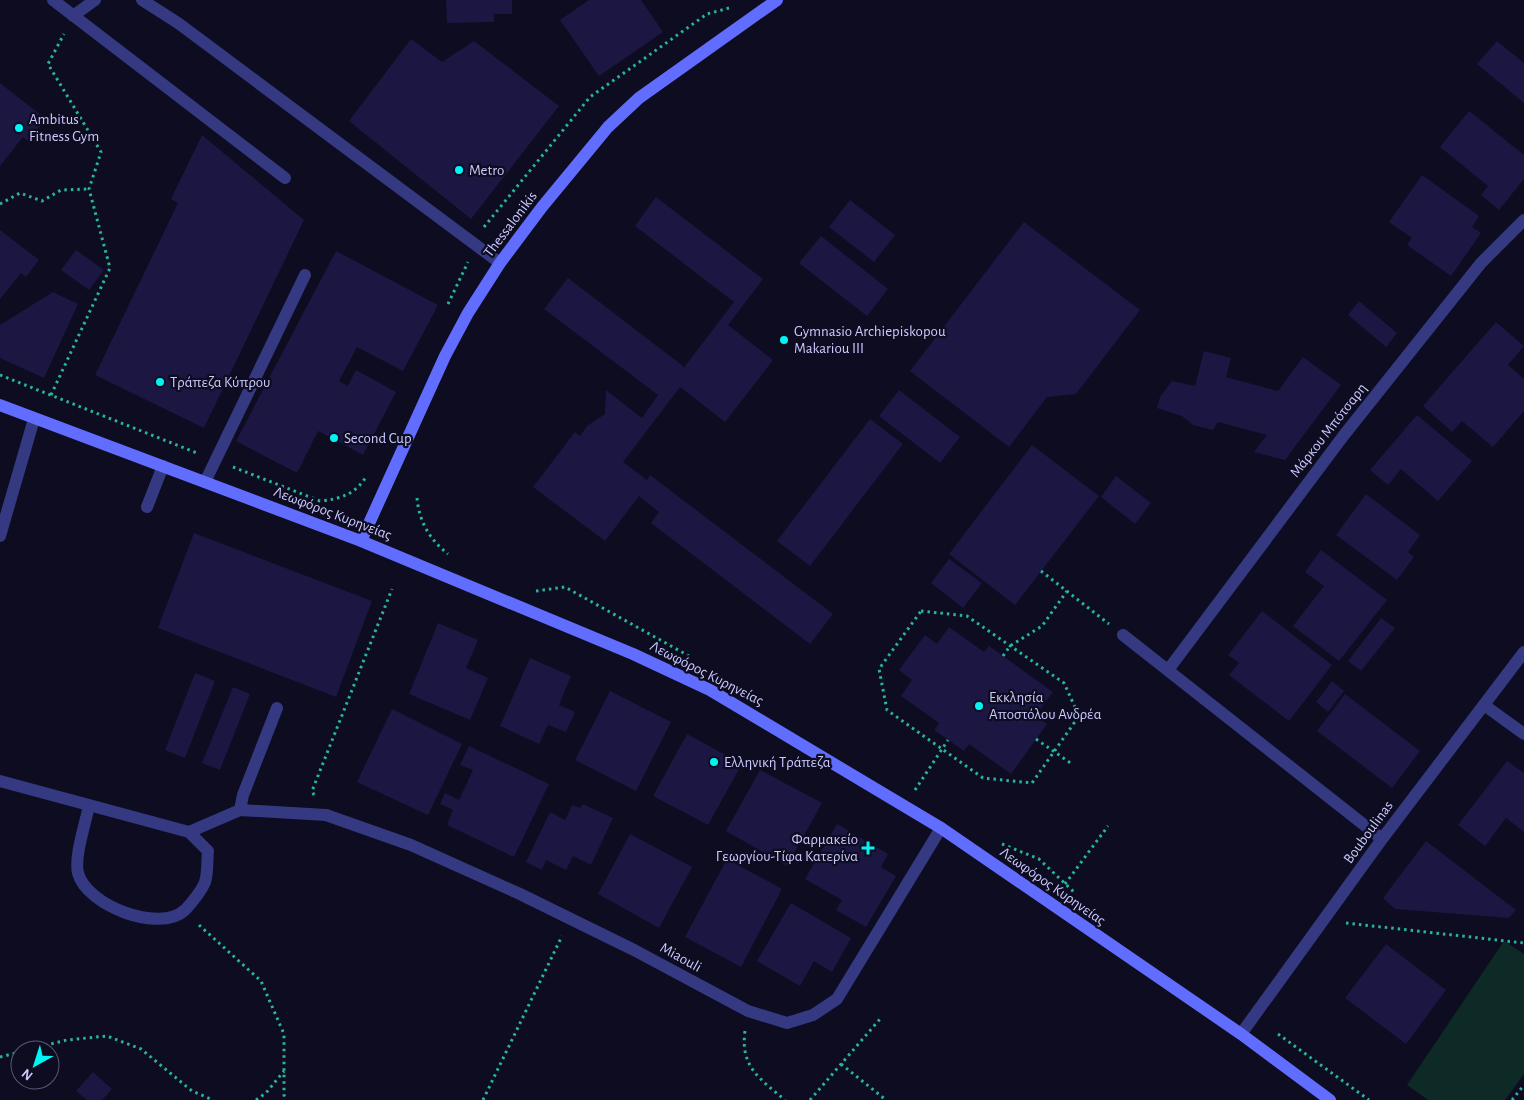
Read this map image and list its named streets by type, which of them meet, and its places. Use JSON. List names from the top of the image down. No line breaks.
{"streets":{"main road":["Thessalonikis","Λεωφόρος Κυρηνείας"],"street":["Μάρκου Μπότσαρη","Bouboulinas","Miaouli"]},"crossings":[["Thessalonikis","Λεωφόρος Κυρηνείας"],["Λεωφόρος Κυρηνείας","Bouboulinas"],["Λεωφόρος Κυρηνείας","Miaouli"]],"places":{"other":["Ambitus Fitness Gym","Metro","Gymnasio Archiepiskopou Makariou III","Τράπεζα Κύπρου","Second Cup","Εκκλησία Αποστόλου Ανδρέα","Ελληνική Τράπεζα"],"health":["Φαρμακείο Γεωργίου-Τίφα Κατερίνα"]},"north":"bottom left"}
